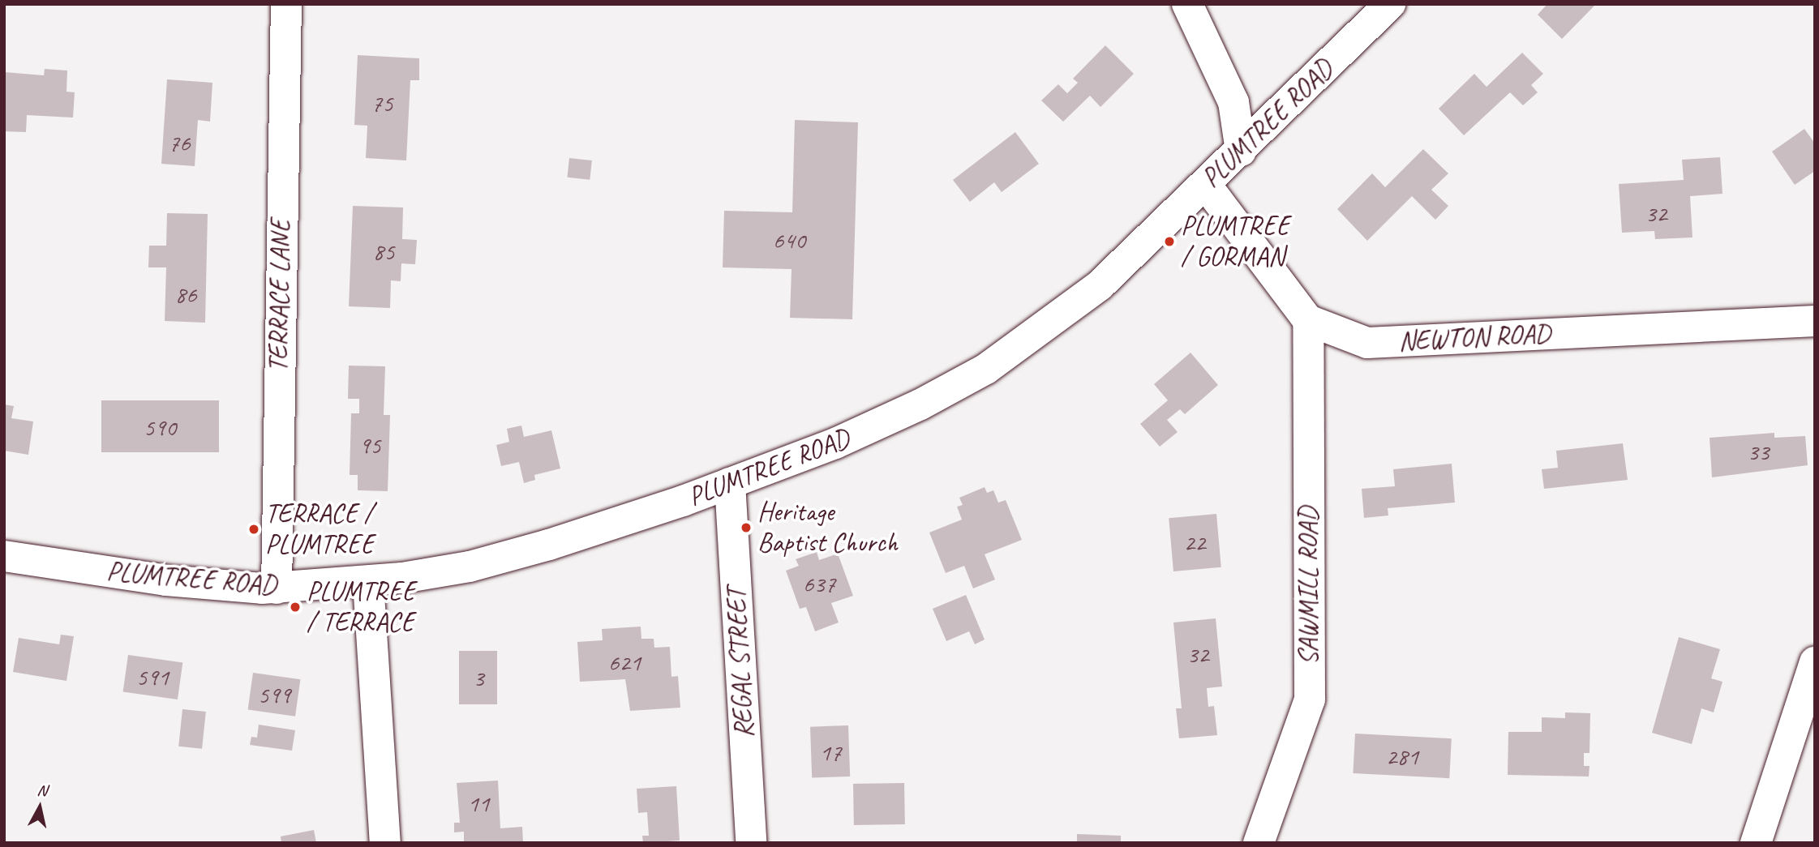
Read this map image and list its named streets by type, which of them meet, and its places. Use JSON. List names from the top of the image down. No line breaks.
{"streets":{"street":["PLUMTREE ROAD","TERRACE LANE","NEWTON ROAD","SAWMILL ROAD","REGAL STREET"]},"crossings":[["PLUMTREE ROAD","TERRACE LANE"],["PLUMTREE ROAD","REGAL STREET"],["NEWTON ROAD","SAWMILL ROAD"]],"places":["PLUMTREE / GORMAN","Heritage Baptist Church","TERRACE / PLUMTREE","PLUMTREE / TERRACE"],"house_numbers":["75","76","32","640","85","86","590","95","33","22","637","32","621","591","3","599","17","281","11"],"north":"top"}
